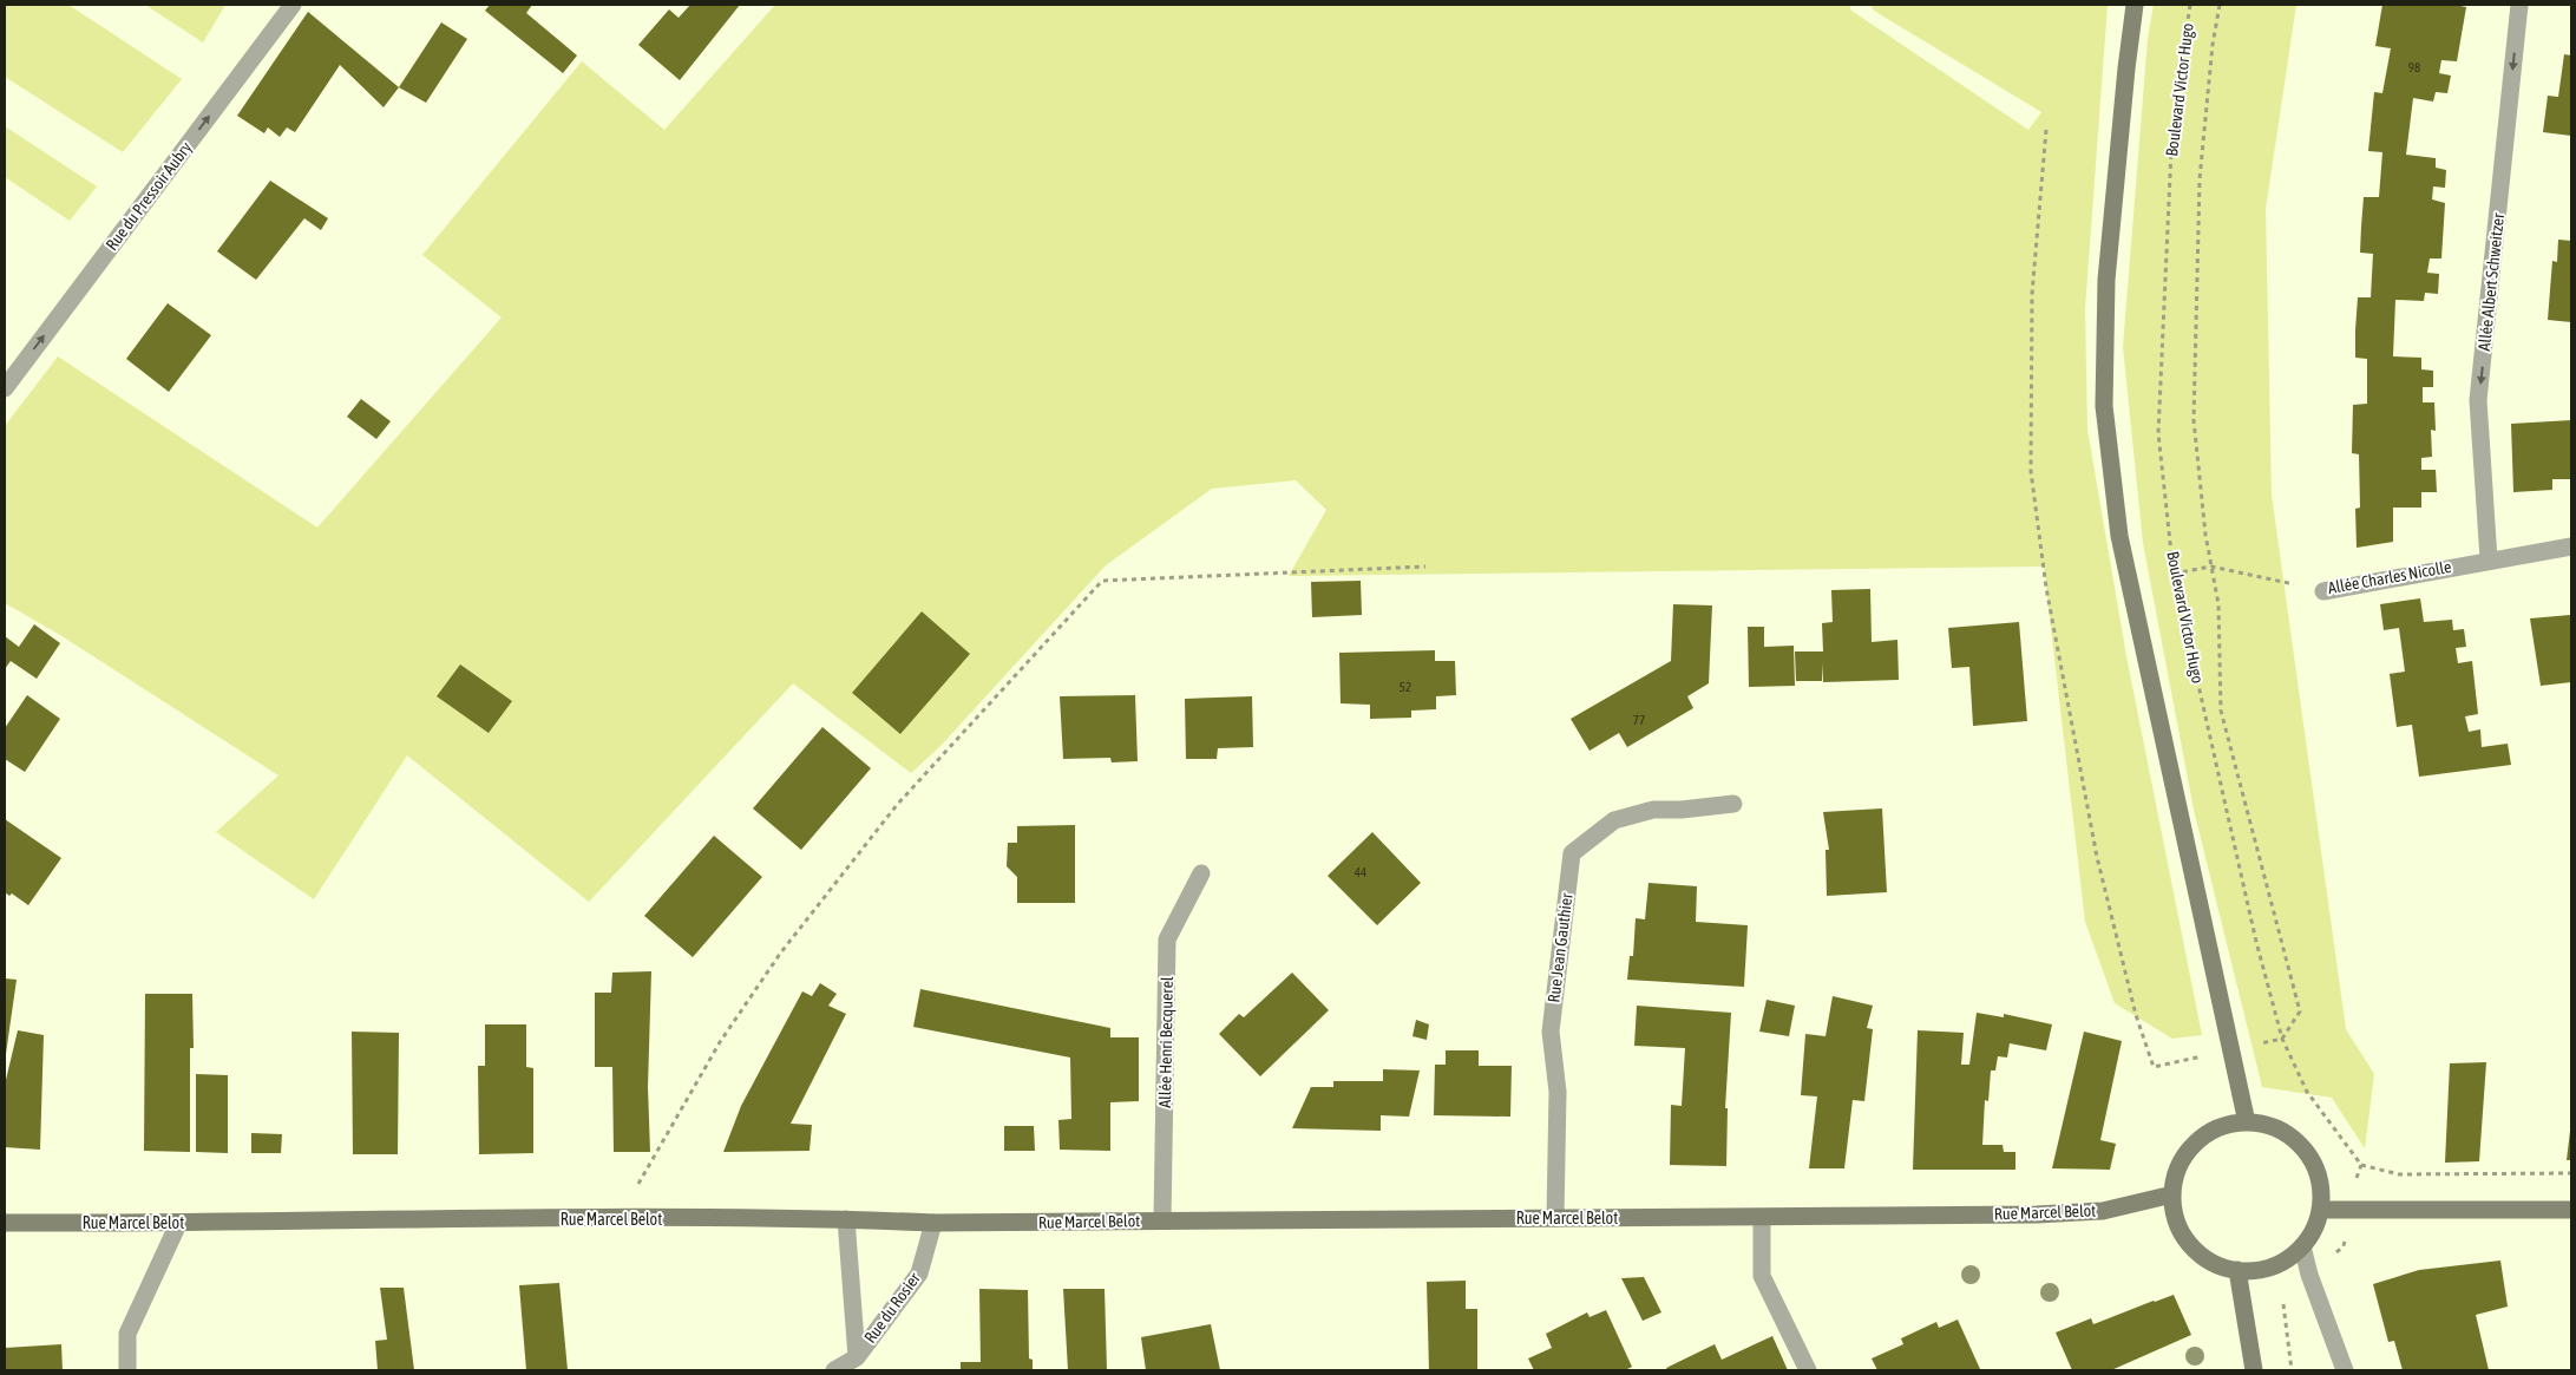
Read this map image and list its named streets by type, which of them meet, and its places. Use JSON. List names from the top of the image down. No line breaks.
{"streets":{"main road":["Rue Marcel Belot"],"street":["Rue du Pressoir Aubry","Allée Albert Schweitzer","Allée Charles Nicolle","Rue Jean Gauthier","Allée Henri Becquerel","Rue du Rosier"],"path":["Boulevard Victor Hugo"]},"crossings":[["Boulevard Victor Hugo","Allée Charles Nicolle"],["Allée Albert Schweitzer","Allée Charles Nicolle"],["Rue Jean Gauthier","Rue Marcel Belot"],["Allée Henri Becquerel","Rue Marcel Belot"],["Rue Marcel Belot","Rue du Rosier"]],"one_way":["Rue du Pressoir Aubry","Allée Albert Schweitzer"],"house_numbers":["98","52","77","44"]}
